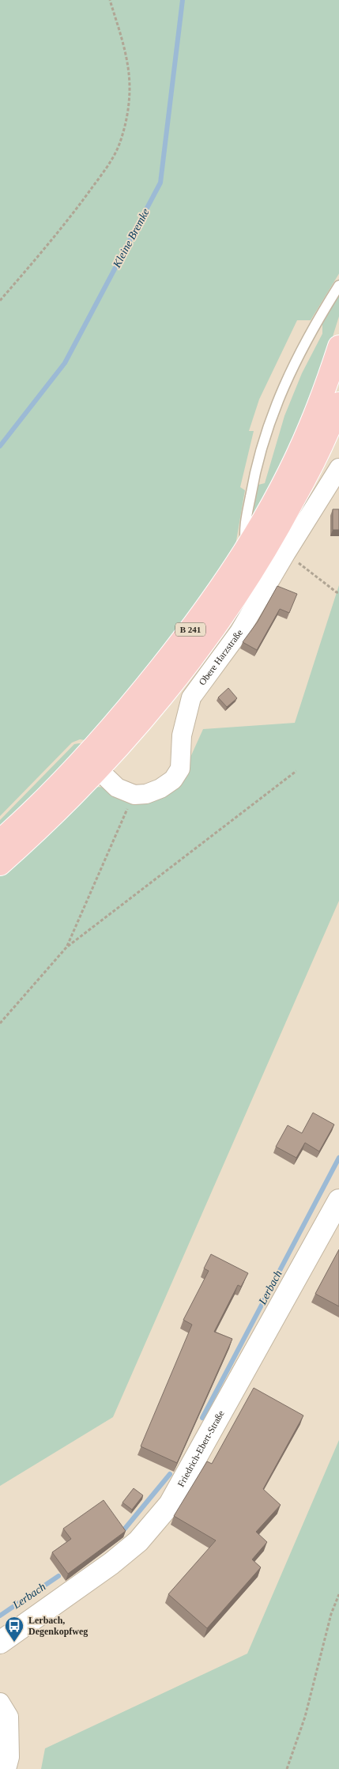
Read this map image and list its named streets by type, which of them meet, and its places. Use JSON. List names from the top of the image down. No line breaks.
{"streets":{"main road":["B 241"],"street":["Obere Harzstraße","Friedrich-Ebert-Straße"]},"water":["Kleine Bremke","Lerbach"],"places":{"bus stop":["Lerbach, Degenkopfweg"]}}
